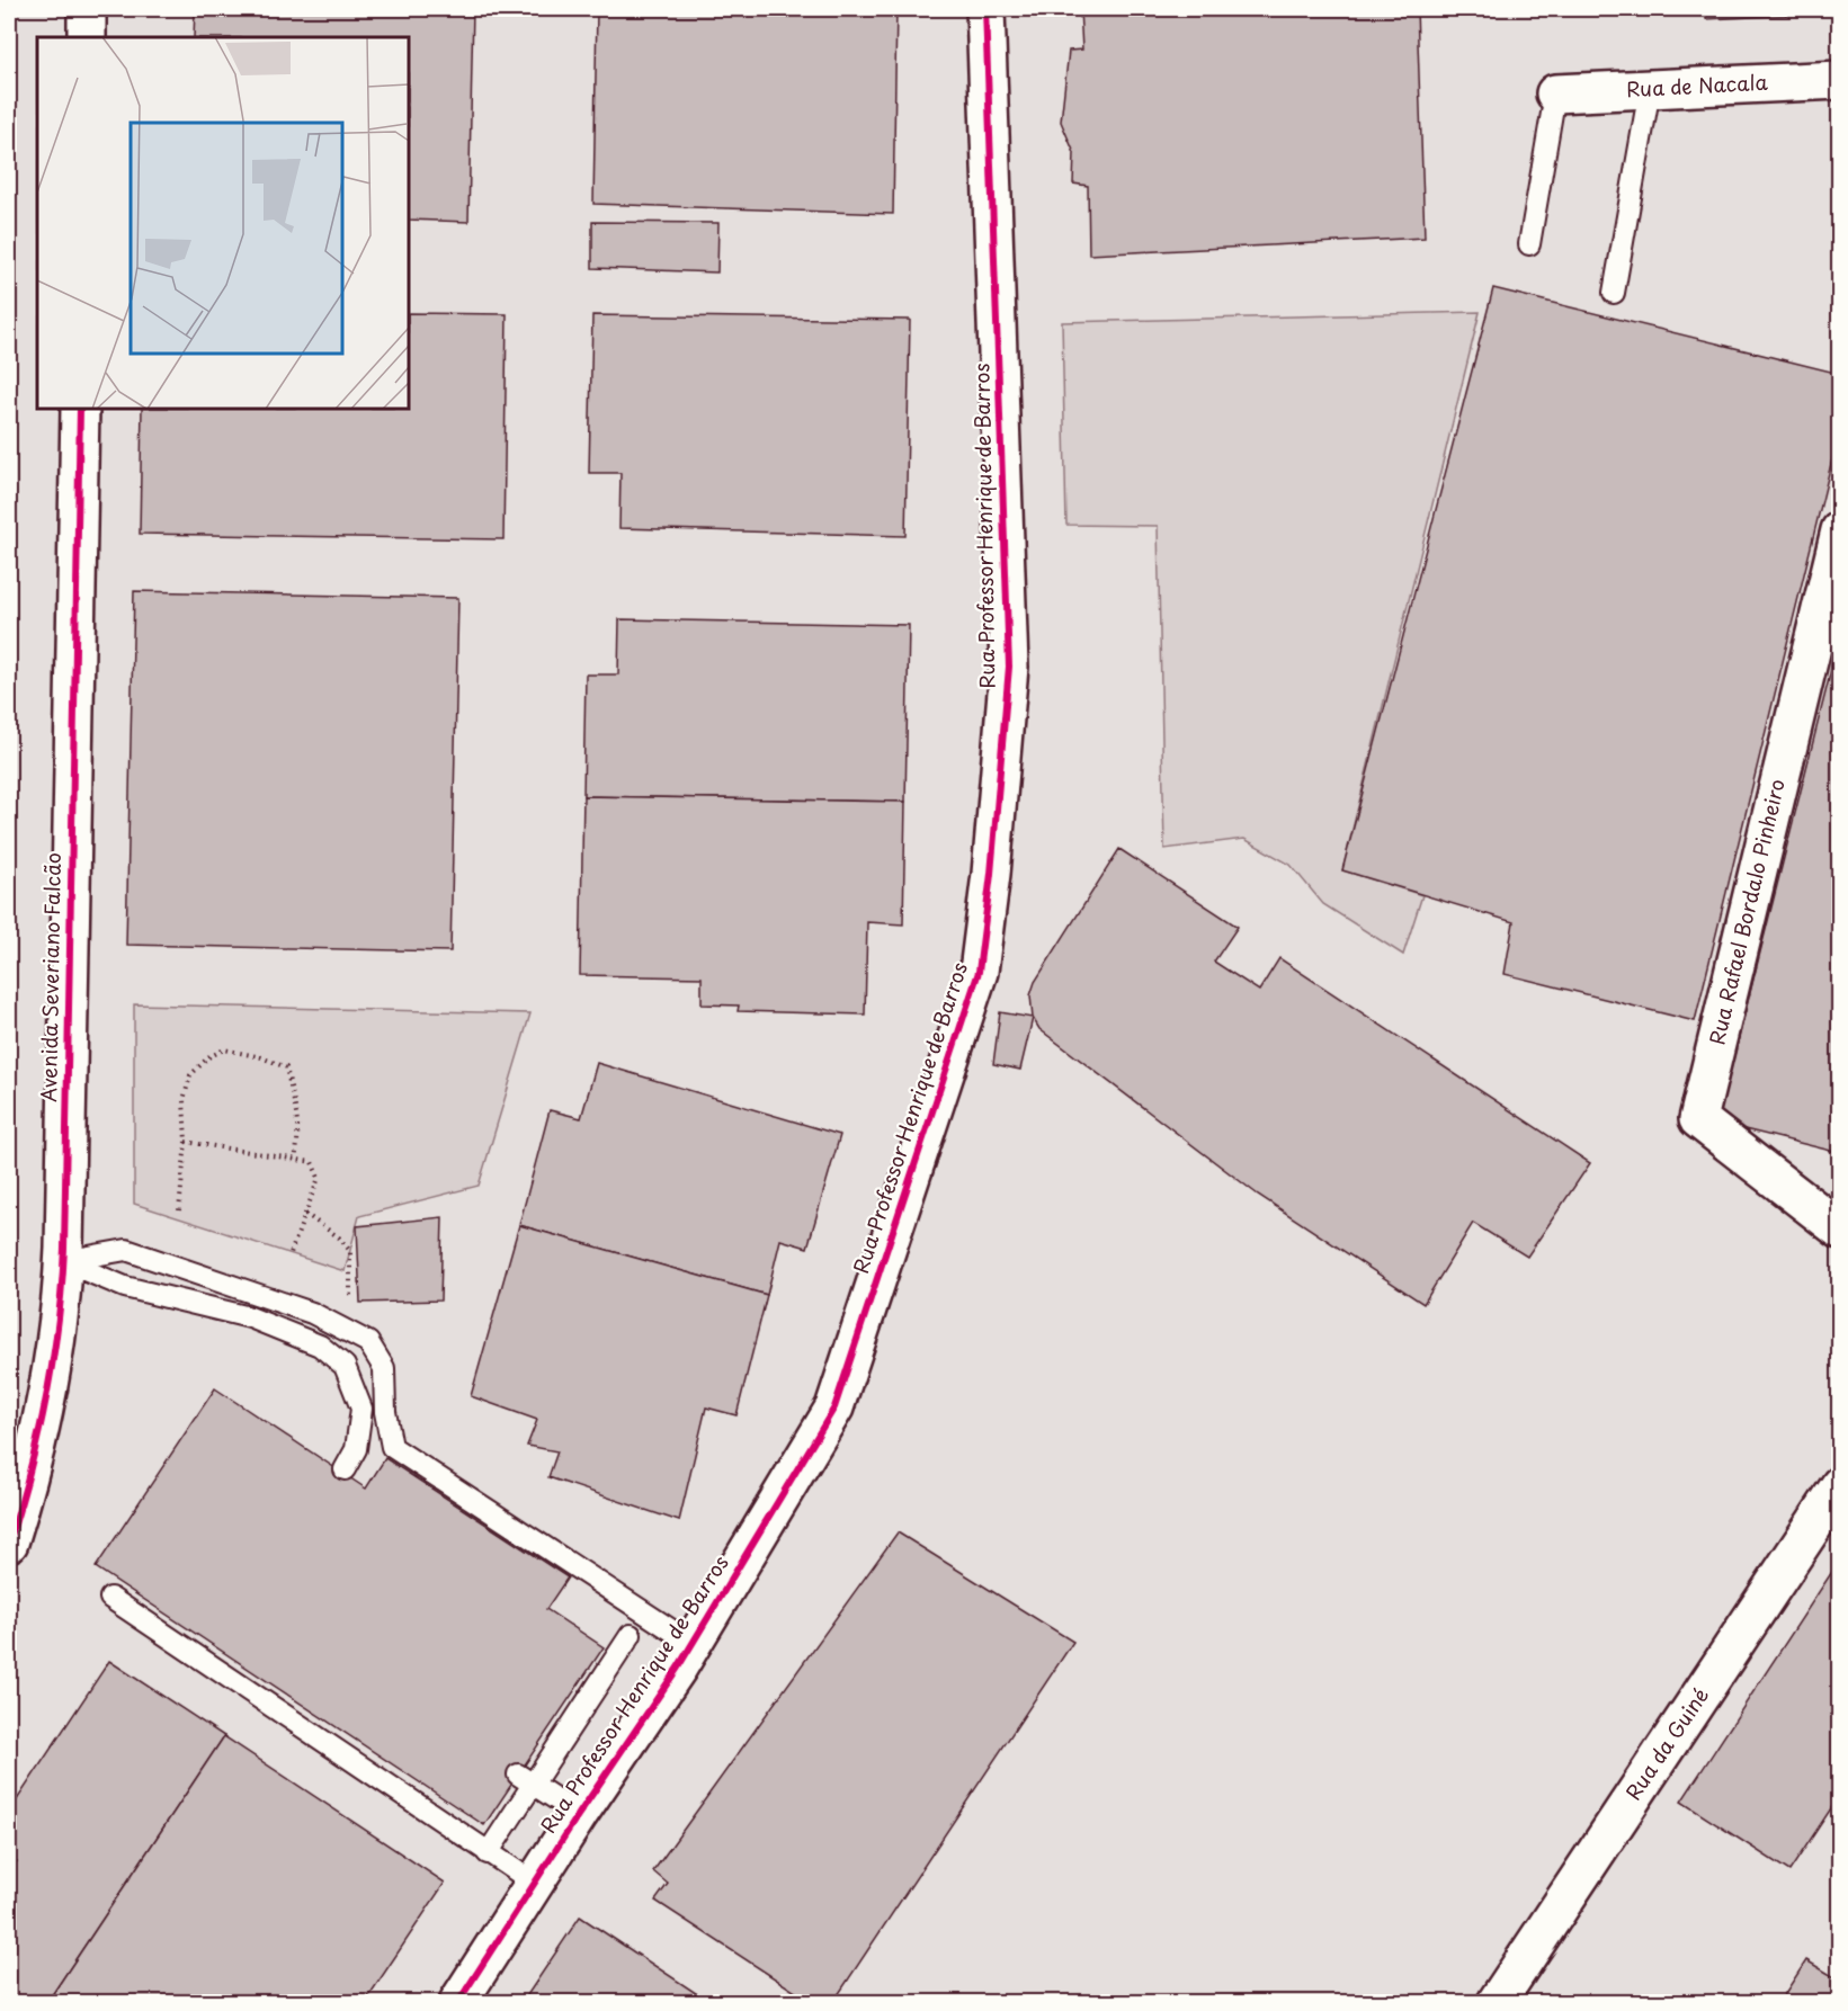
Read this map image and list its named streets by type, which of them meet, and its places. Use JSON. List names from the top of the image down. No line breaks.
{"streets":{"street":["Rua de Nacala","Rua Professor Henrique de Barros","Rua Rafael Bordalo Pinheiro","Avenida Severiano Falcão","Rua da Guiné"]}}
